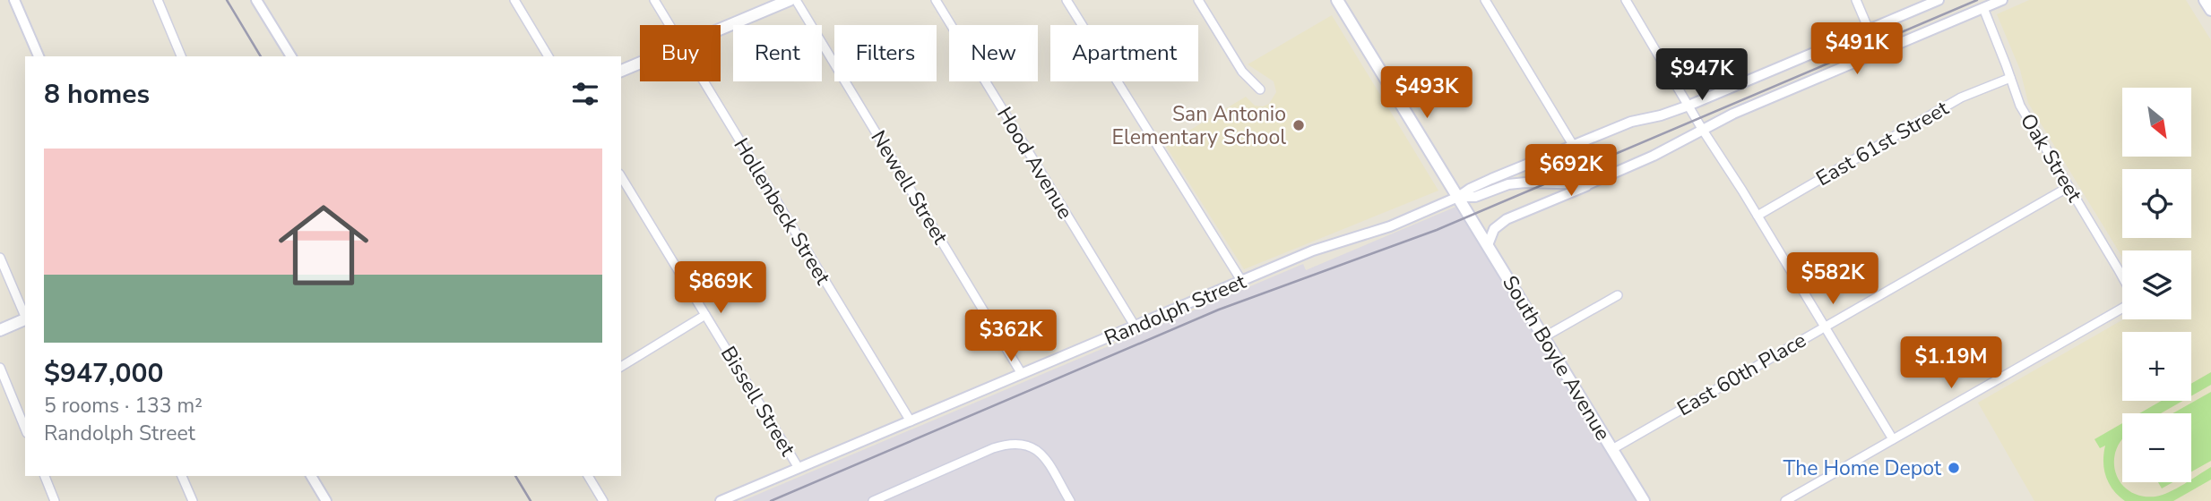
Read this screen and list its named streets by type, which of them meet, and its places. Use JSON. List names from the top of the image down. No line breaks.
{"streets":{"main road":["South Boyle Avenue"],"street":["East 61st Street","Oak Street","Hood Avenue","Newell Street","Hollenbeck Street","Randolph Street","East 60th Place","Bissell Street"]},"crossings":[["East 61st Street","Oak Street"],["Oak Street","Randolph Street"],["Oak Street","East 60th Place"],["Hood Avenue","Randolph Street"],["Newell Street","Randolph Street"],["Hollenbeck Street","Randolph Street"],["Randolph Street","South Boyle Avenue"],["Randolph Street","Bissell Street"],["South Boyle Avenue","East 60th Place"]],"places":["San Antonio Elementary School","The Home Depot"],"north":"bottom right","page":{"price":["$491K","$947K","$493K","$692K","$582K","$869K","$362K","$1.19M"],"chip":["Buy","Rent","Filters","New","Apartment"],"heading":"8 homes","map_buttons":["+","−"],"list":[{"name":"$947,000","note":"5 rooms · 133 m² · Randolph Street"}]}}
